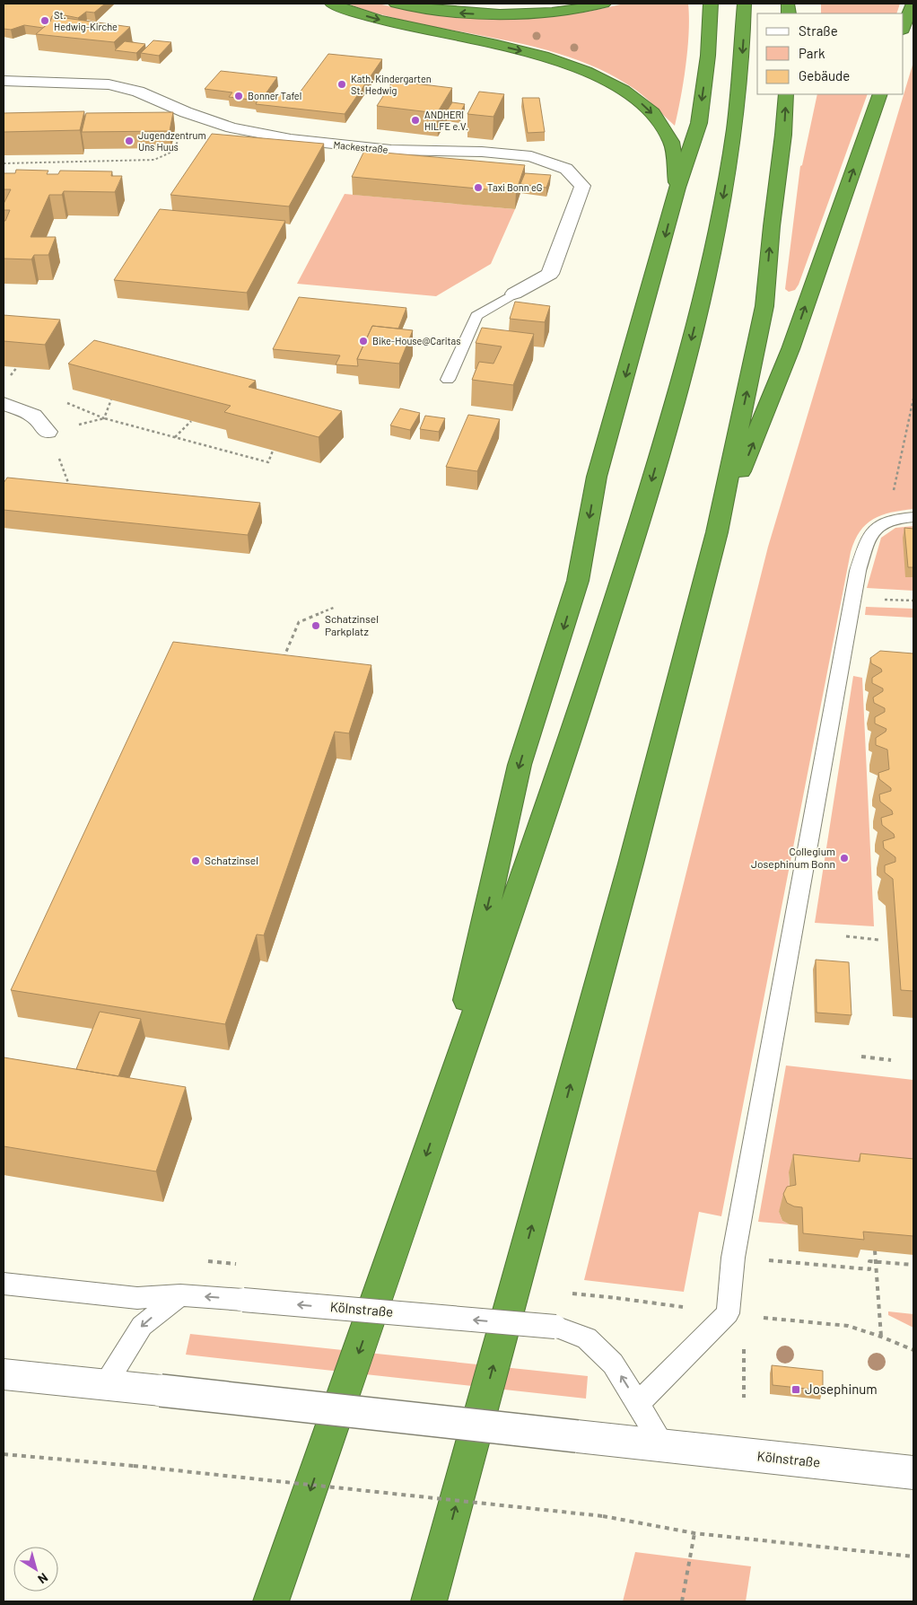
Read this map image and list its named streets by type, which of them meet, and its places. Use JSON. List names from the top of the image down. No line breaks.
{"streets":{"street":["Mackestraße","Kölnstraße"]},"places":{"other":["St. Hedwig-Kirche","Kath. Kindergarten St. Hedwig","Bonner Tafel","ANDHERI HILFE e.V.","Jugendzentrum Uns Huus","Taxi Bonn eG","Bike-House@Caritas","Schatzinsel Parkplatz","Collegium Josephinum Bonn","Schatzinsel"],"transit":["Josephinum"]},"legend":["Straße","Park","Gebäude"],"north":"bottom right"}
